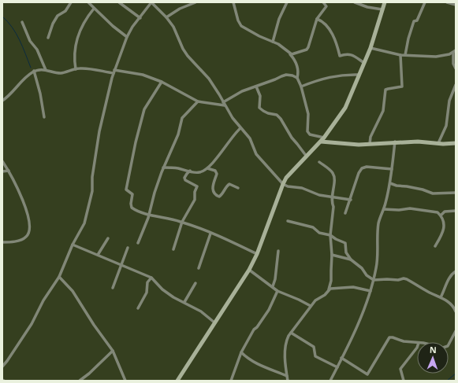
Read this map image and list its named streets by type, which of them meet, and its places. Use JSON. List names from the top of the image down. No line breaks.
{"north":"top"}
